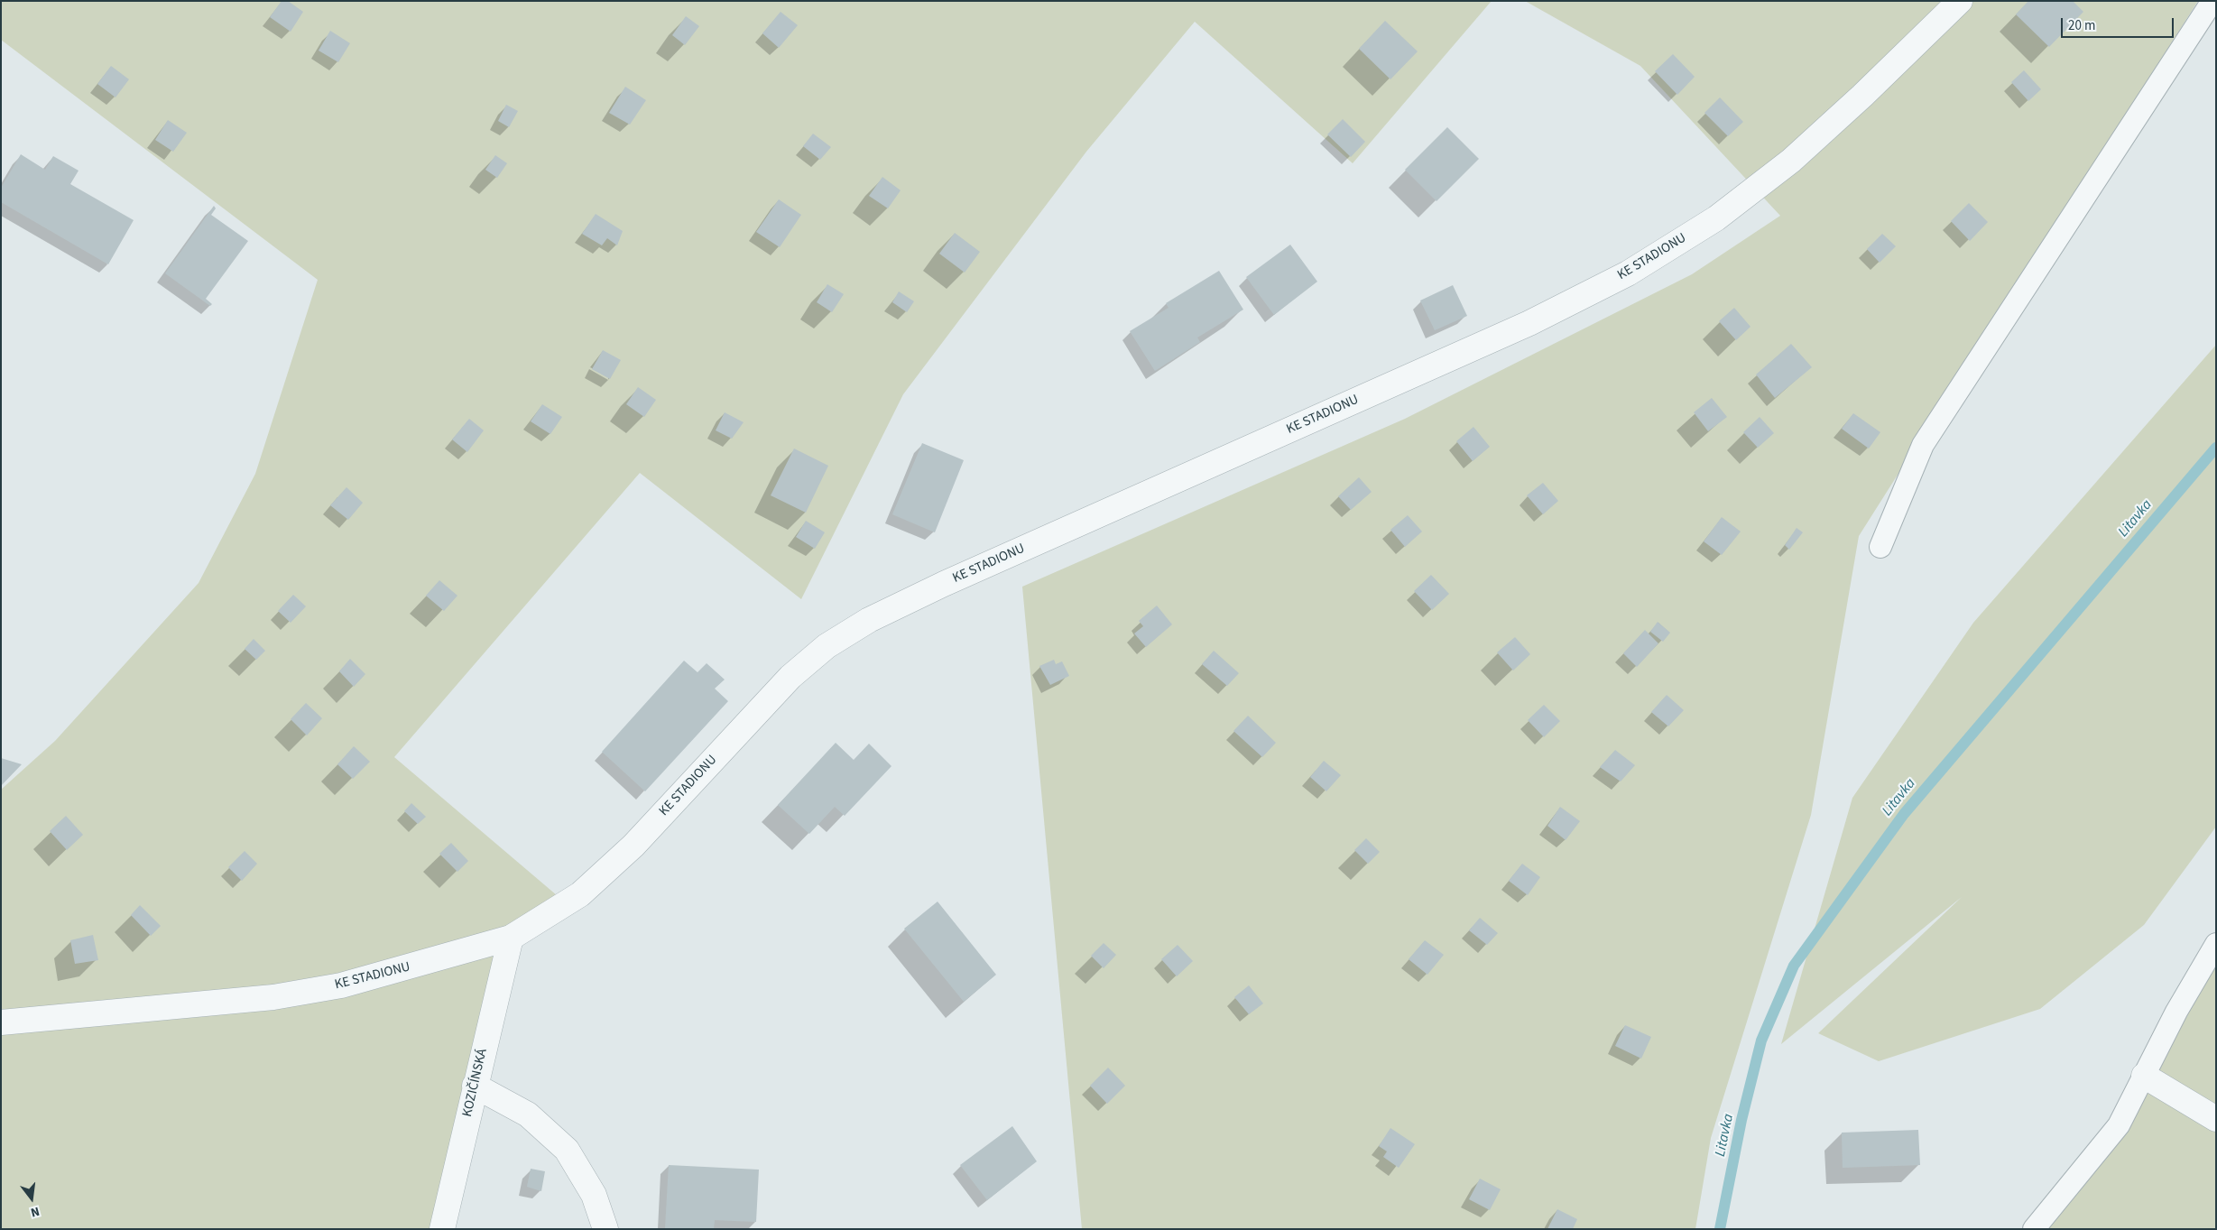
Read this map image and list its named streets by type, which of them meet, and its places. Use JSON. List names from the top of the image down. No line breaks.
{"streets":{"street":["KE STADIONU","KOZIČÍNSKÁ"]},"crossings":[["KE STADIONU","KOZIČÍNSKÁ"]],"water":["Litavka"],"scale_bar":"20 m","north":"bottom"}
